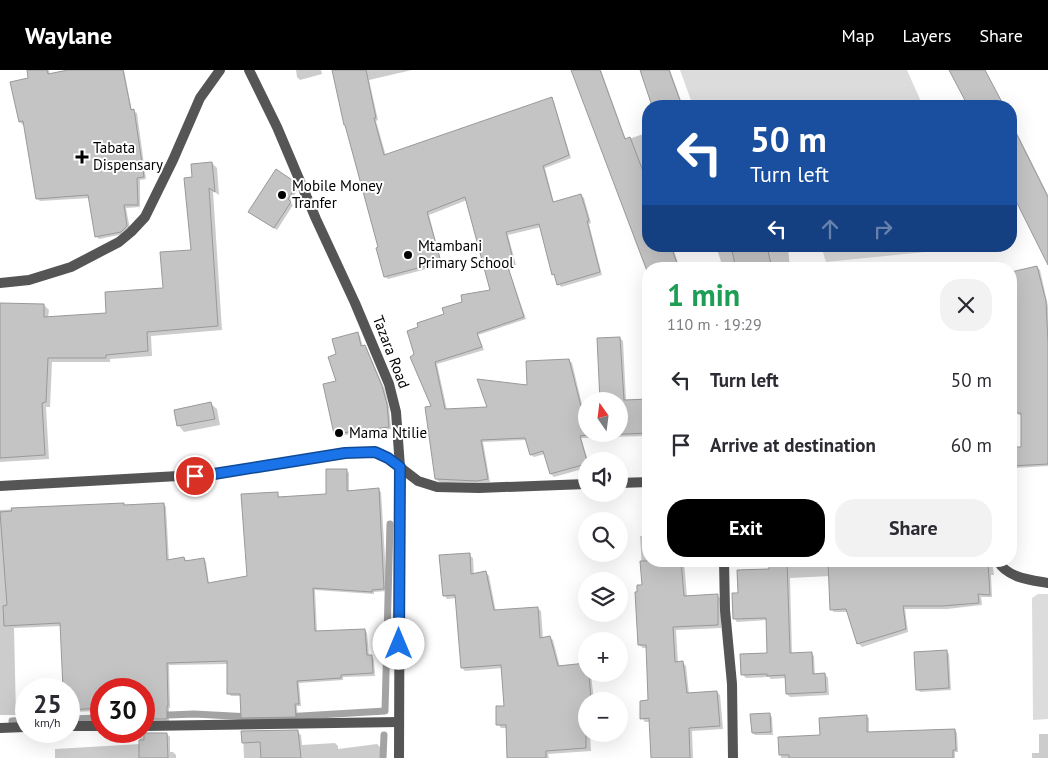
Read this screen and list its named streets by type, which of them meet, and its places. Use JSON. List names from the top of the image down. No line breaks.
{"streets":{"street":["Tazara Road"]},"places":{"health":["Tabata Dispensary"],"other":["Mobile Money Tranfer","Mtambani Primary School","Mama Ntilie"]},"north":"top","page":{"header":"Waylane","nav":["Map","Layers","Share"],"turn":["50 m","Turn left"],"heading":["1 min","110 m · 19:29"],"list":[{"name":"Turn left","value":"50 m"},{"name":"Arrive at destination","value":"60 m"}],"map_buttons":["+","−"],"buttons":["Exit","Share"],"speed":"25 km/h","limit":"30"}}
